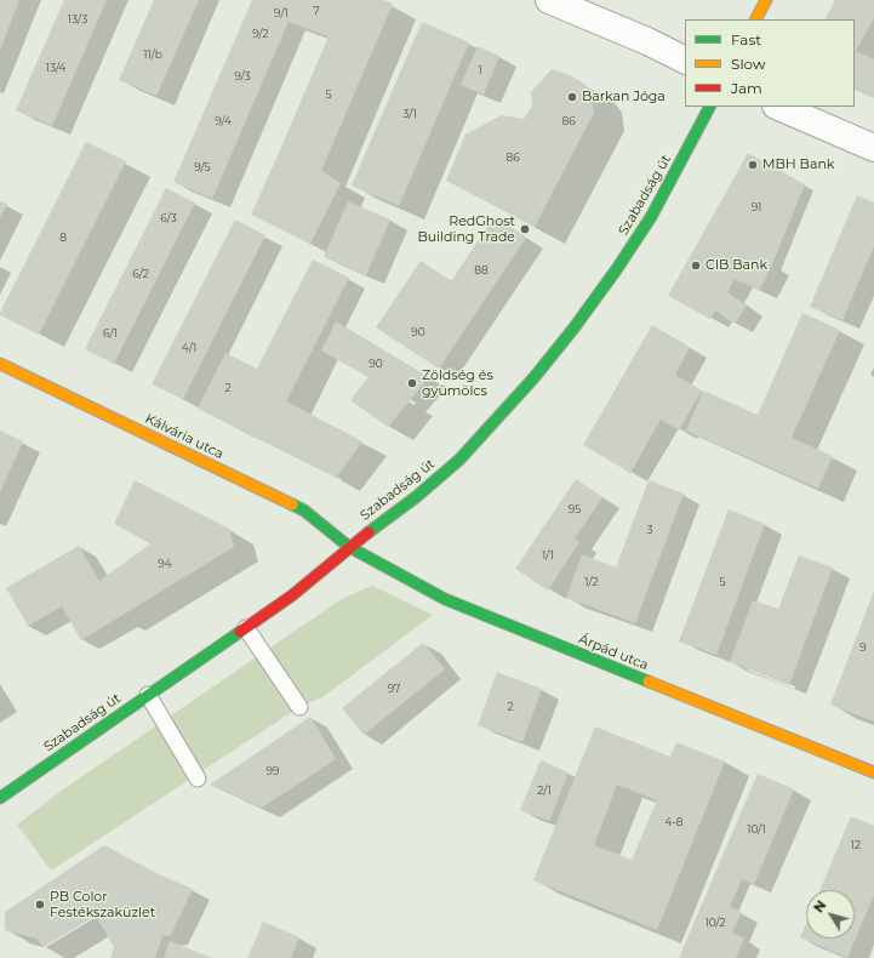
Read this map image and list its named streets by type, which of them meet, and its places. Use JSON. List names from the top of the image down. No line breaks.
{"streets":{"main road":["Szabadság út","Kálvária utca","Árpád utca"]},"crossings":[["Szabadság út","Kálvária utca"],["Szabadság út","Árpád utca"],["Kálvária utca","Árpád utca"]],"places":["Barkan Jóga","MBH Bank","RedGhost Building Trade","CIB Bank","Zöldség és gyümölcs","PB Color Festékszaküzlet"],"house_numbers":["7","9/1","13/3","9/2","11/b","13/4","1","9/3","5","3/1","9/4","86","86","9/5","91","6/3","8","88","6/2","90","6/1","4/1","90","2","95","3","1/1","94","1/2","5","9","97","2","99","2/1","4-8","10/1","12","10/2"],"legend":["Fast","Slow","Jam"],"north":"top left"}
